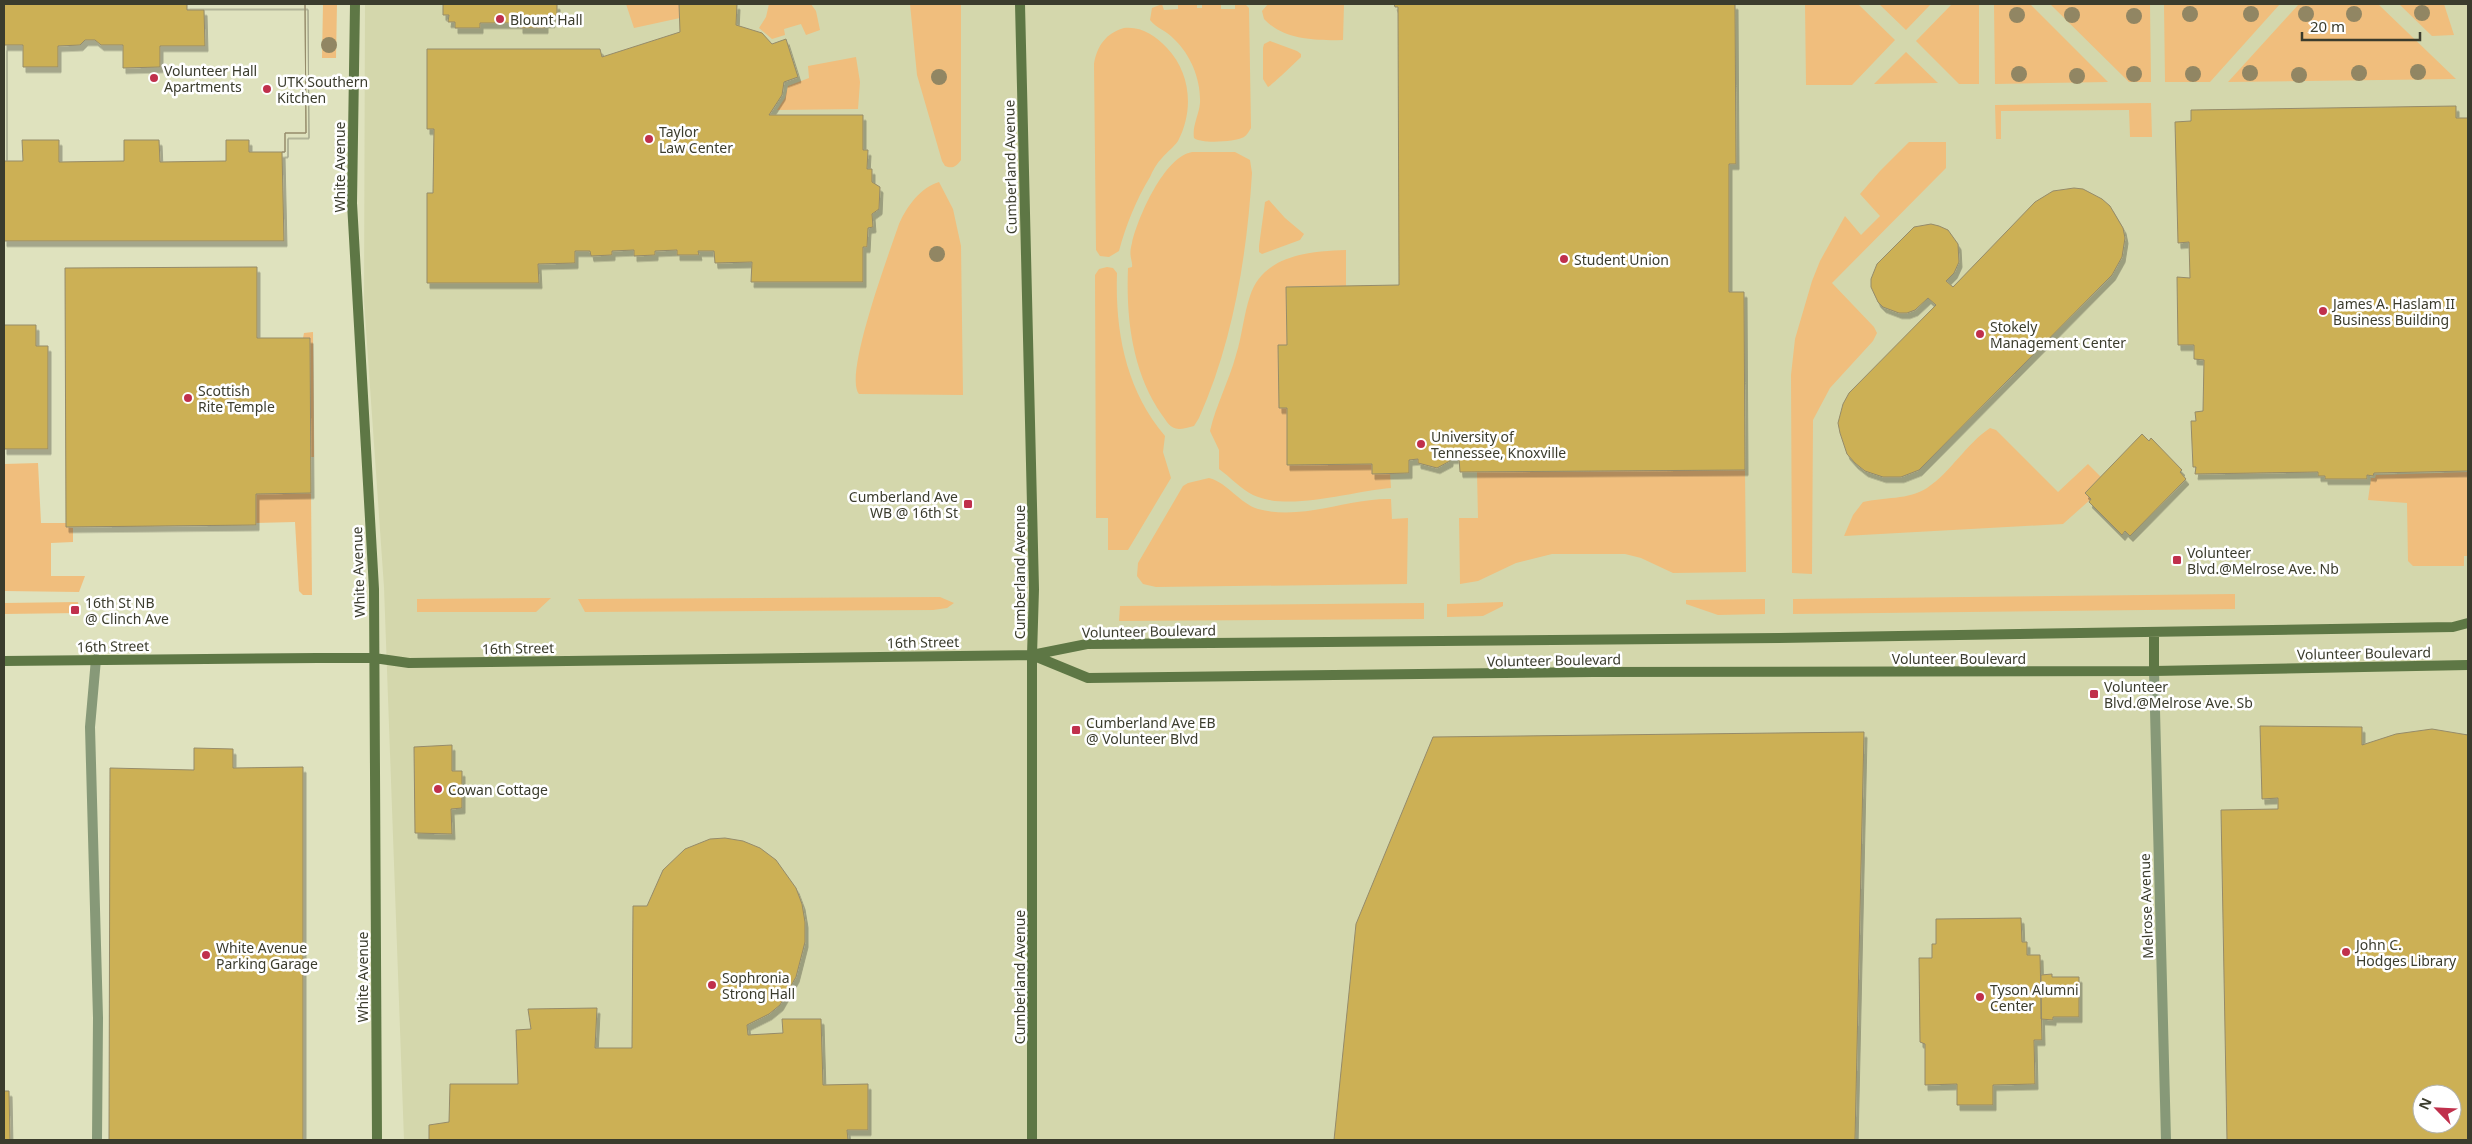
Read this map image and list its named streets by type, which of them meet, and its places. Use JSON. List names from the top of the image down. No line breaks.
{"streets":{"street":["White Avenue","Cumberland Avenue","Volunteer Boulevard","16th Street","Melrose Avenue"]},"crossings":[["White Avenue","16th Street"],["Cumberland Avenue","Volunteer Boulevard"],["Cumberland Avenue","16th Street"],["Volunteer Boulevard","16th Street"],["Volunteer Boulevard","Melrose Avenue"]],"places":{"other":["Blount Hall","Volunteer Hall Apartments","UTK Southern Kitchen","Taylor Law Center","Student Union","James A. Haslam II Business Building","Stokely Management Center","Scottish Rite Temple","University of Tennessee, Knoxville","Cowan Cottage","John C. Hodges Library","White Avenue Parking Garage","Sophronia Strong Hall","Tyson Alumni Center"],"transit":["Cumberland Ave WB @ 16th St","Volunteer Blvd.@Melrose Ave. Nb","16th St NB @ Clinch Ave","Volunteer Blvd.@Melrose Ave. Sb","Cumberland Ave EB @ Volunteer Blvd"]},"scale_bar":"20 m","north":"top left"}
